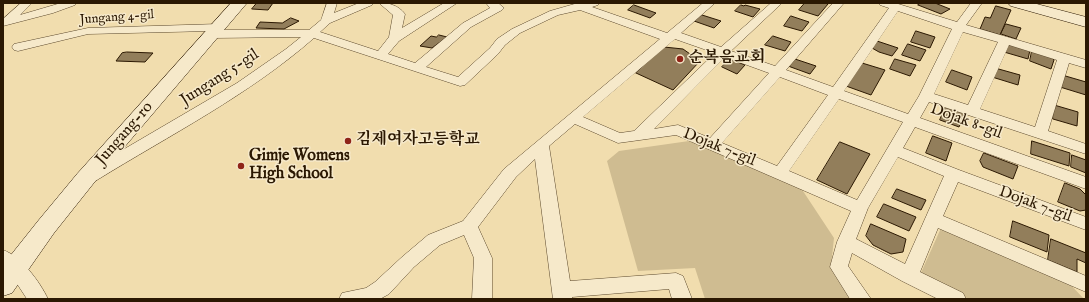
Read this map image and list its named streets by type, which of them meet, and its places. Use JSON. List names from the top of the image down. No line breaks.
{"streets":{"street":["Jungang 4-gil","Jungang 5-gil","Dojak 8-gil","Jungang-ro","Dojak 7-gil"]},"crossings":[["Jungang 4-gil","Jungang 5-gil"],["Jungang 4-gil","Dojak 8-gil"],["Jungang 4-gil","Jungang-ro"],["Jungang 5-gil","Jungang-ro"]],"places":["순복음교회","김제여자고등학교","Gimje Womens High School"]}
